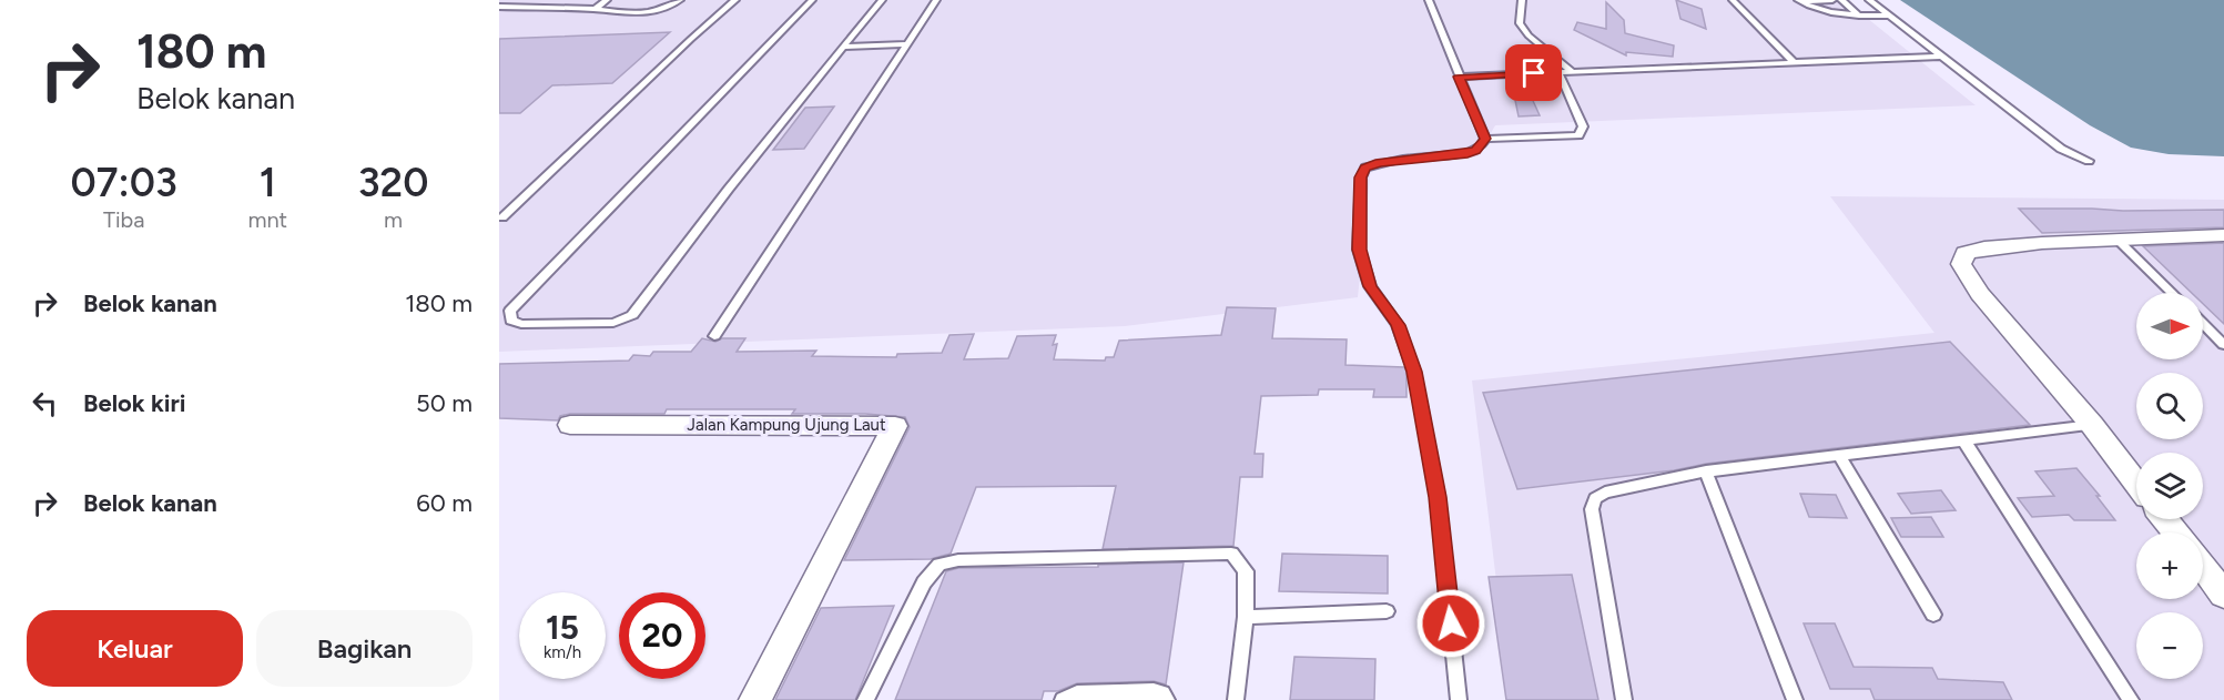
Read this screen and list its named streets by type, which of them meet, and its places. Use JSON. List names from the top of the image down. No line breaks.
{"streets":{"street":["Jalan Kampung Ujung Laut"]},"north":"right","page":{"turn":["180 m","Belok kanan"],"eta":["07:03","Tiba","1","mnt","320","m"],"list":[{"name":"Belok kanan","value":"180 m"},{"name":"Belok kiri","value":"50 m"},{"name":"Belok kanan","value":"60 m"}],"map_buttons":["+","−"],"speed":"15 km/h","limit":"20","buttons":["Keluar","Bagikan"]}}
